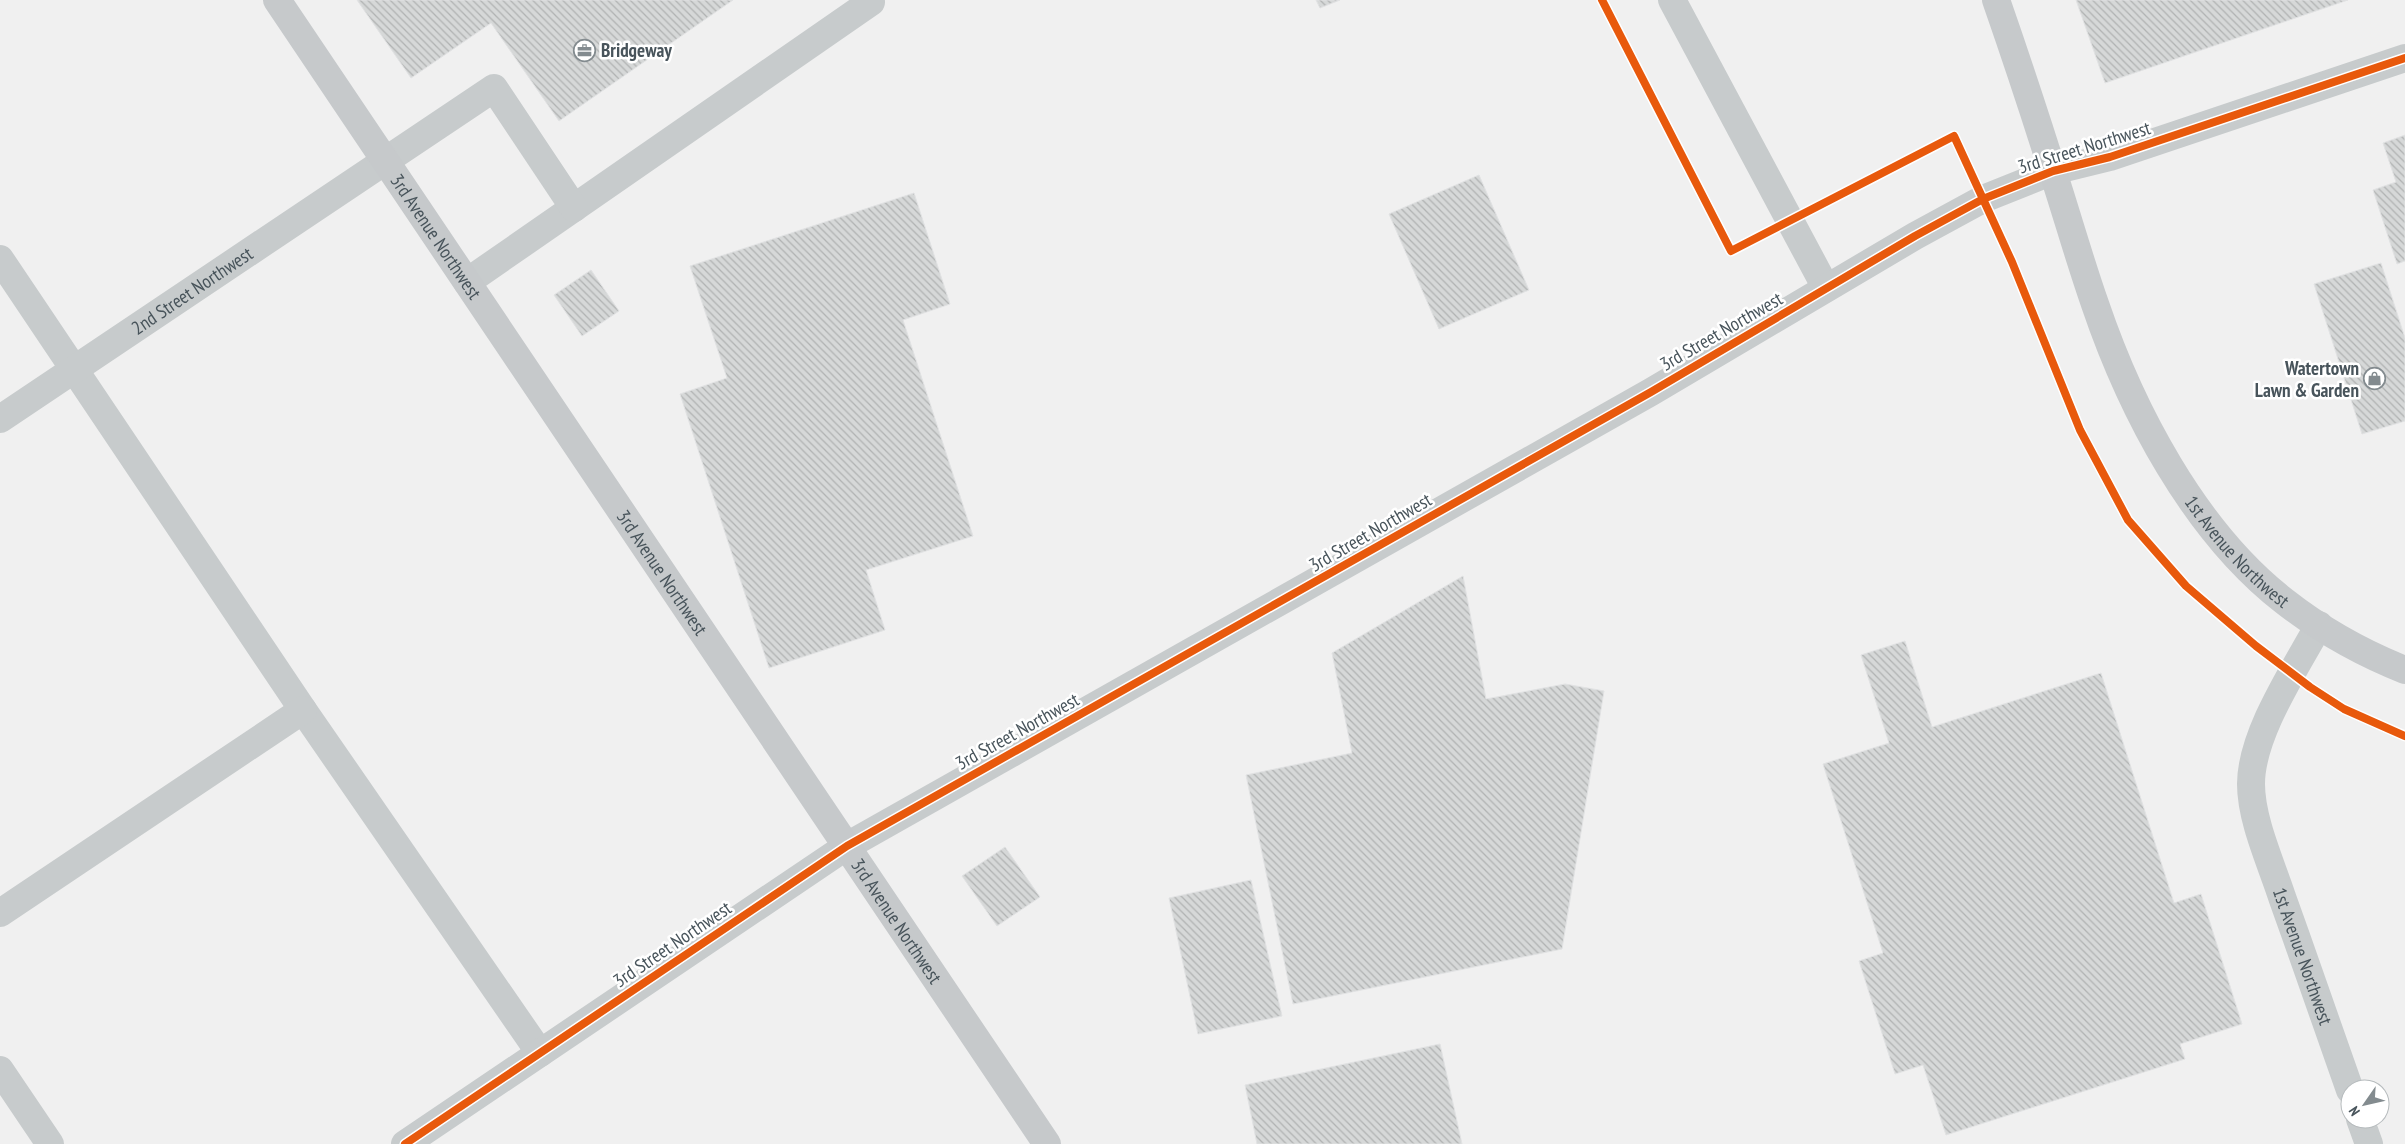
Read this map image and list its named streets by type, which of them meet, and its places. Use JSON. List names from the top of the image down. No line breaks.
{"streets":{"main road":["3rd Avenue Northwest","1st Avenue Northwest"],"street":["3rd Street Northwest","2nd Street Northwest"]},"crossings":[["3rd Street Northwest","3rd Avenue Northwest"],["3rd Street Northwest","1st Avenue Northwest"],["3rd Avenue Northwest","2nd Street Northwest"]],"places":{"office":["Bridgeway"],"shop":["Watertown Lawn & Garden"]},"north":"bottom left"}
